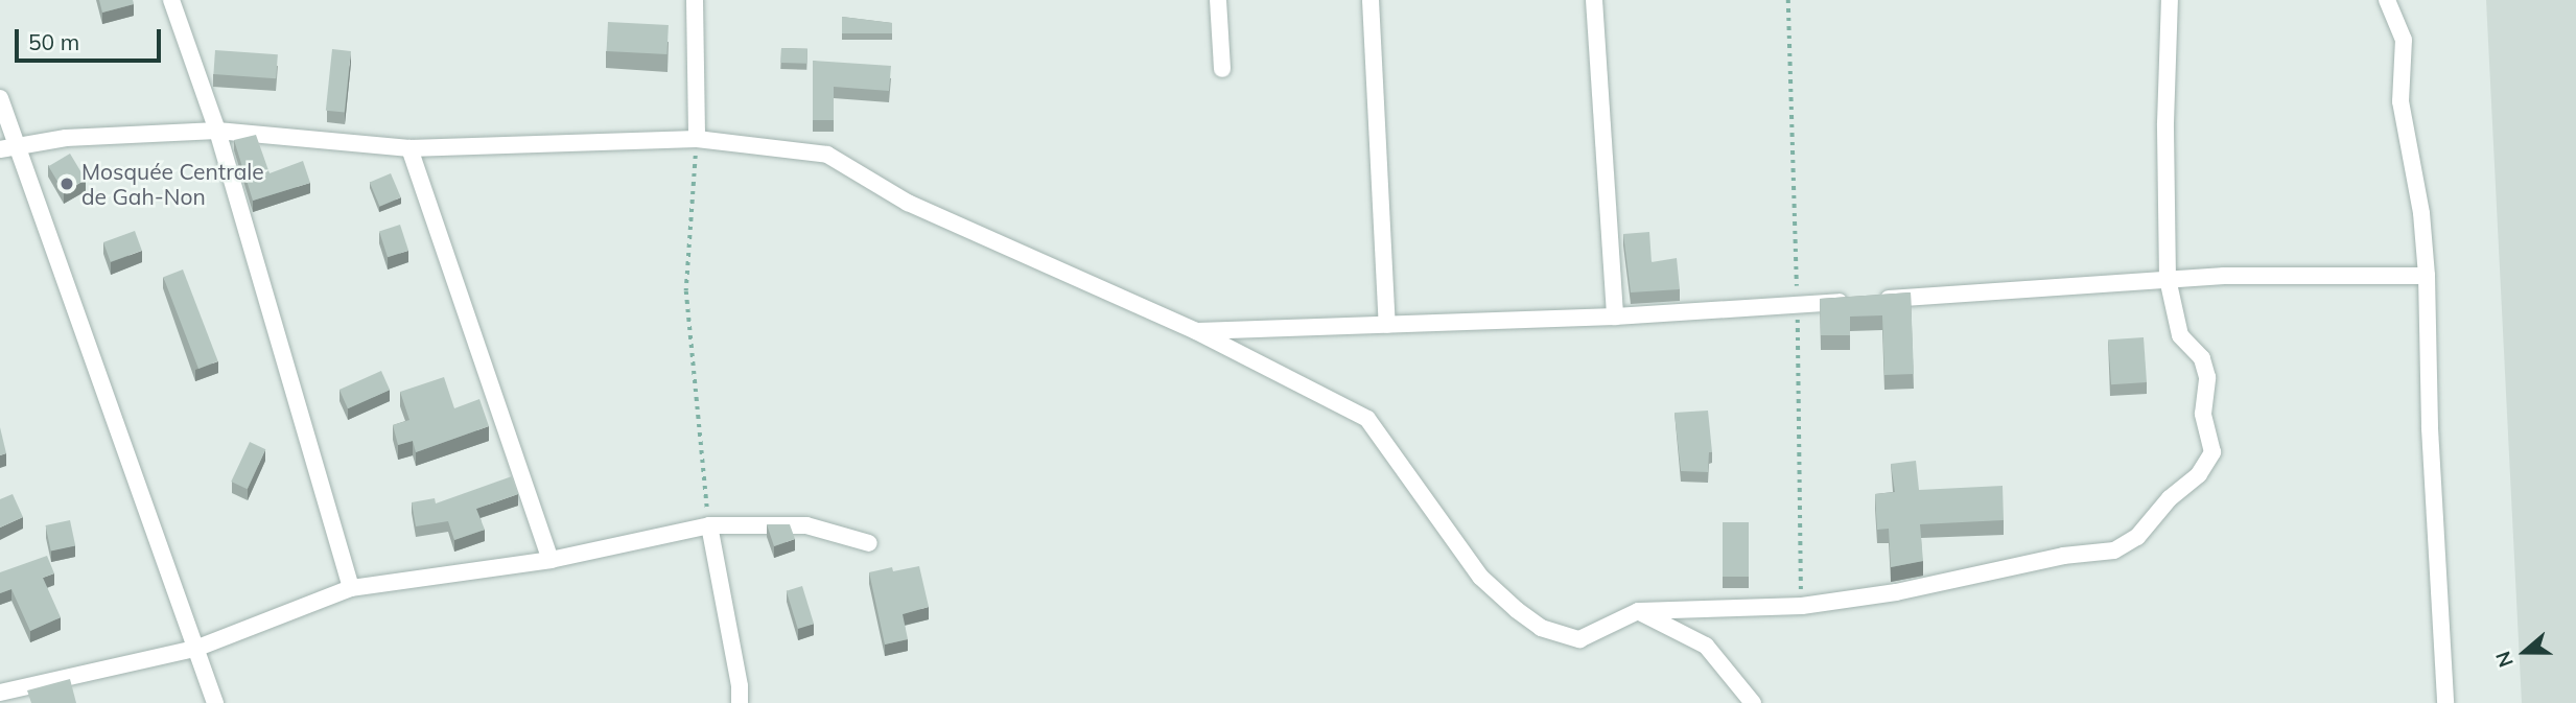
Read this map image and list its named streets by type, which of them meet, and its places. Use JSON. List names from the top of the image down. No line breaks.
{"places":["Mosquée Centrale de Gah-Non"],"scale_bar":"50 m","north":"left"}
